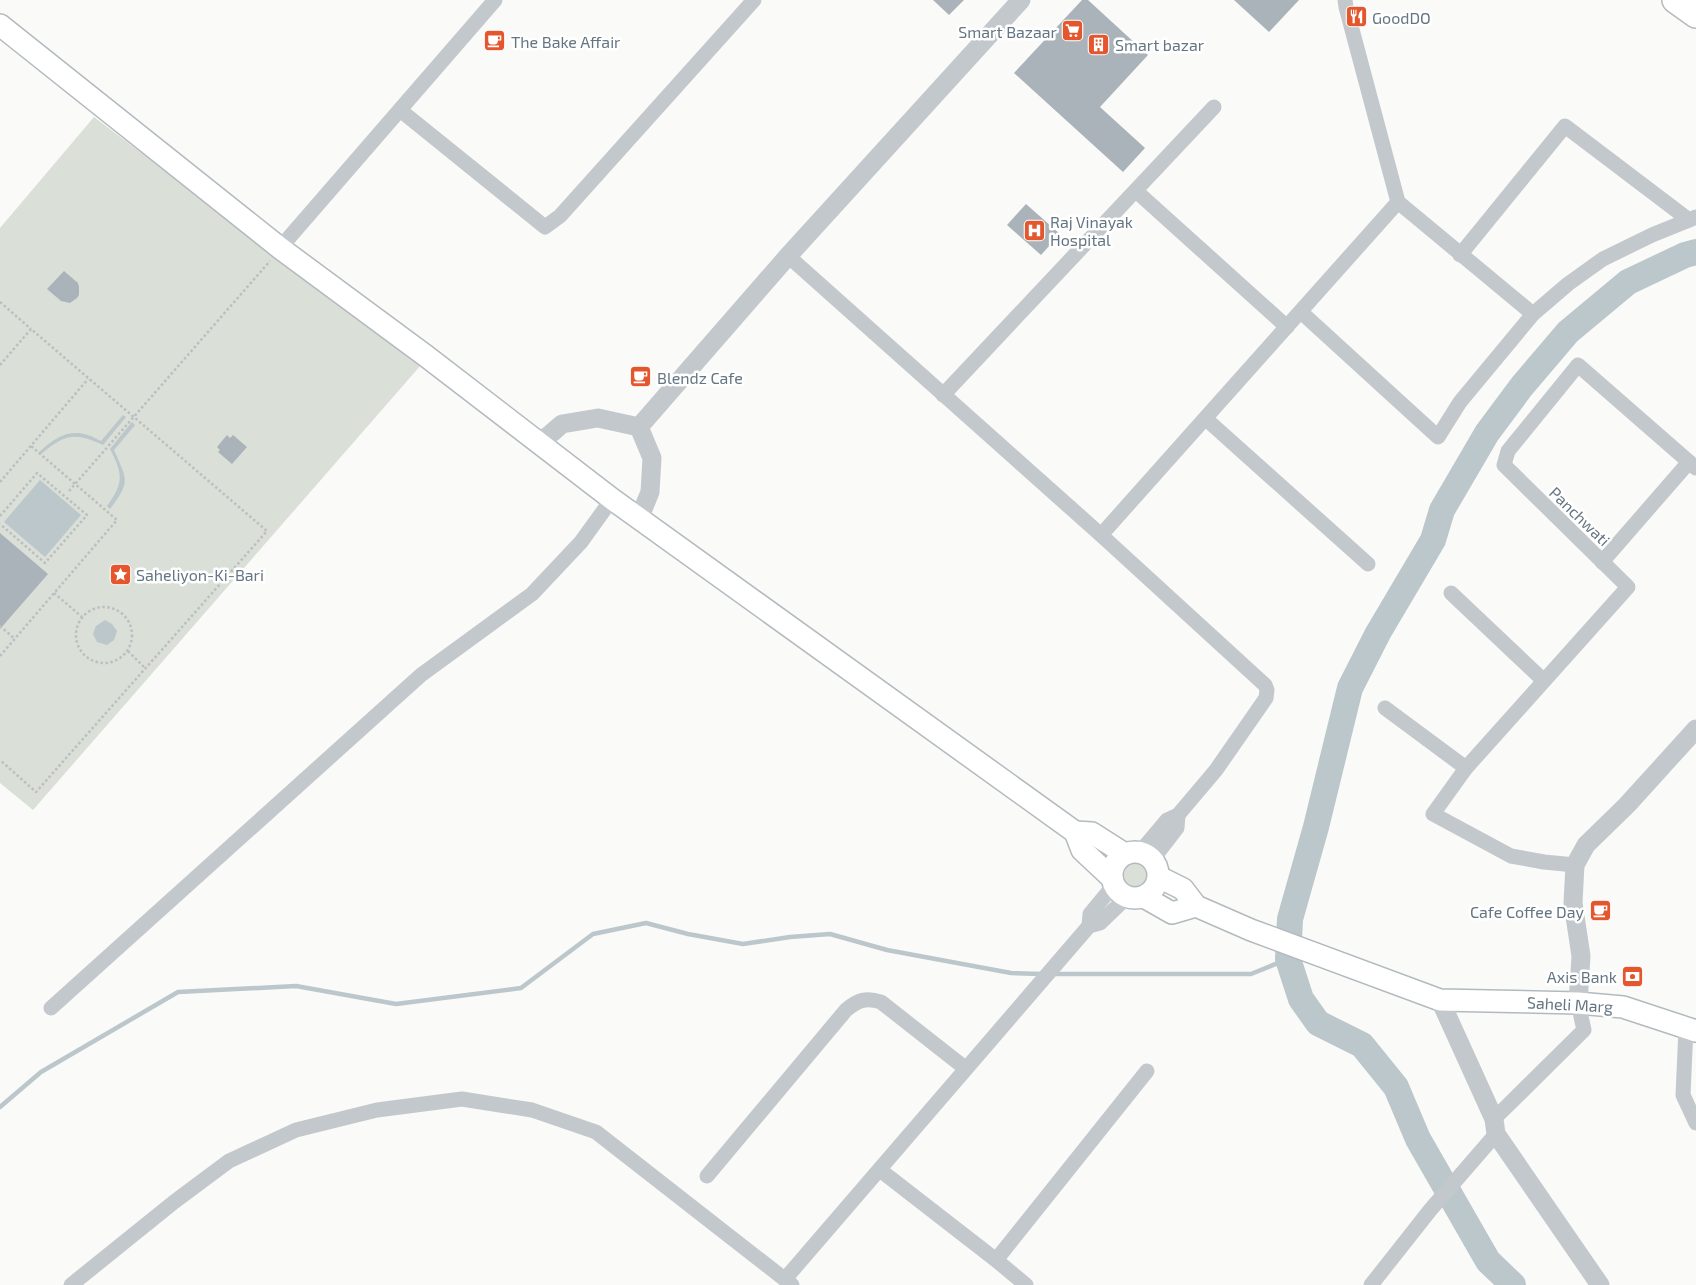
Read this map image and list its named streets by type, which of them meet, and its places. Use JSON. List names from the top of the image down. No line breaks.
{"streets":{"main road":["Saheli Marg"],"street":["Panchwati"]},"places":{"restaurant":["GoodDO"],"supermarket":["Smart Bazaar"],"cafe":["The Bake Affair","Blendz Cafe","Cafe Coffee Day"],"building":["Smart bazar"],"hospital":["Raj Vinayak Hospital"],"place":["Saheliyon-Ki-Bari"],"bank":["Axis Bank"]}}
